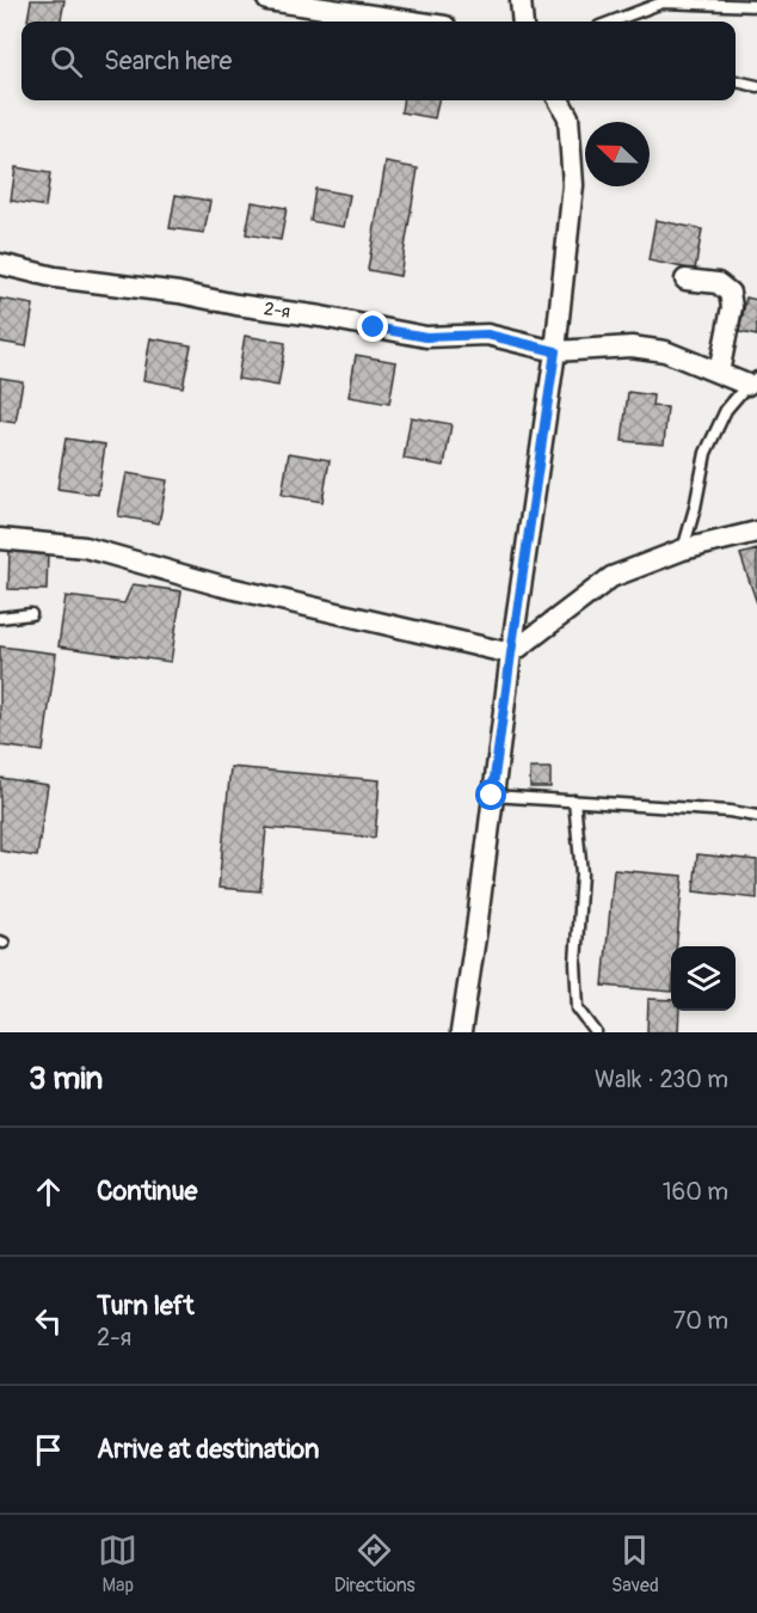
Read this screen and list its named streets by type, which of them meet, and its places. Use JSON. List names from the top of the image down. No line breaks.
{"streets":{"street":["2-я"]},"north":"top left","page":{"search":"Search here","heading":["3 min","Walk · 230 m"],"list":[["Continue","160 m"],["Turn left","2-я","70 m"],"Arrive at destination"],"nav":["Map","Directions","Saved"]}}
